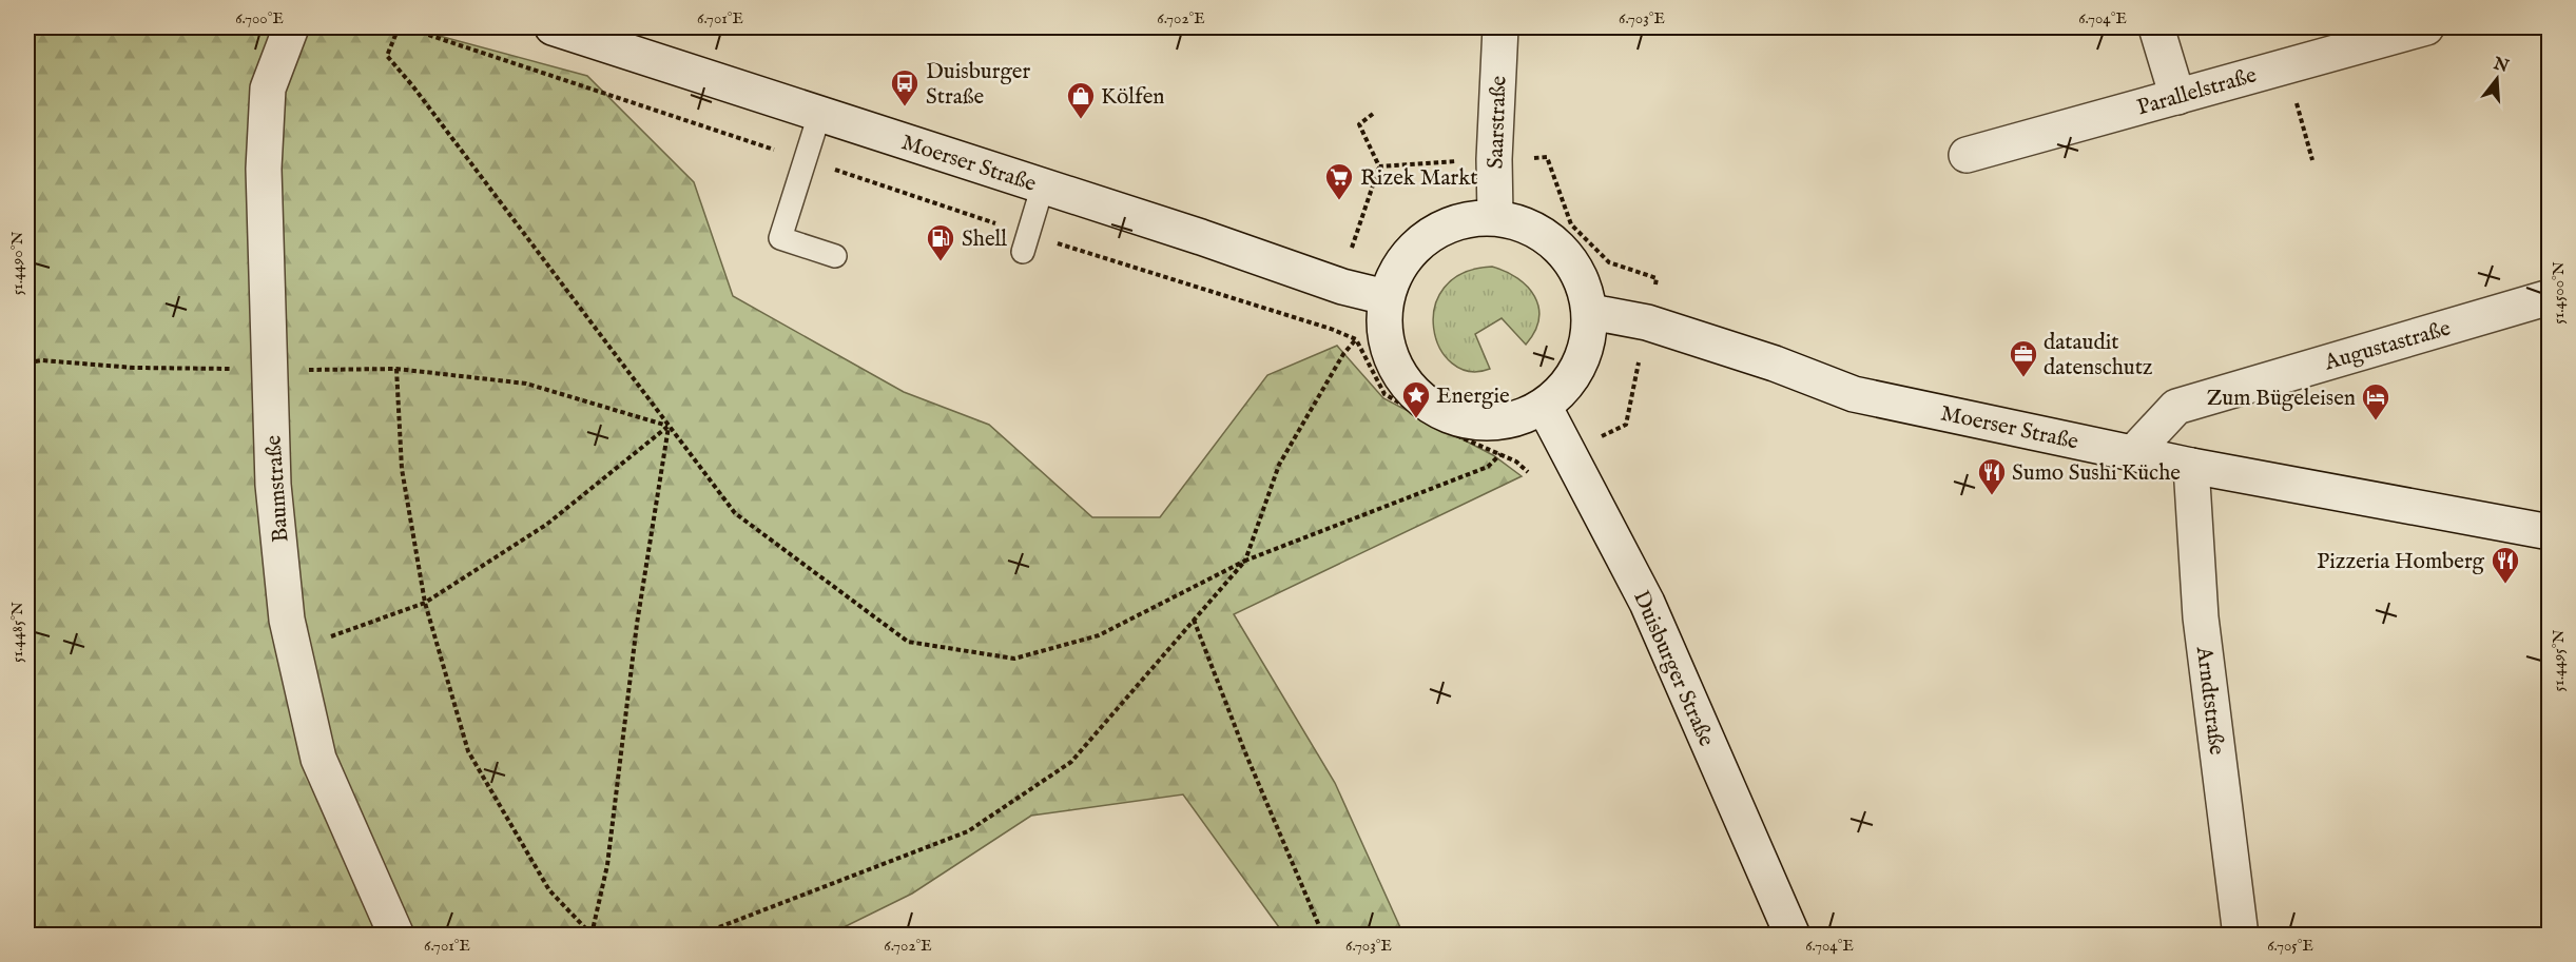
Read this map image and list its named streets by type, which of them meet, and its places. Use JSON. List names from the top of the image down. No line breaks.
{"streets":{"street":["Parallelstraße","Saarstraße","Moerser Straße","Augustastraße","Baumstraße","Duisburger Straße","Arndtstraße"]},"crossings":[["Saarstraße","Moerser Straße"],["Saarstraße","Duisburger Straße"],["Moerser Straße","Augustastraße"],["Moerser Straße","Duisburger Straße"],["Moerser Straße","Arndtstraße"]],"places":{"bus stop":["Duisburger Straße"],"shop":["Kölfen"],"supermarket":["Rizek Markt"],"fuel station":["Shell"],"office":["dataudit datenschutz"],"place":["Energie"],"hotel":["Zum Bügeleisen"],"restaurant":["Sumo Sushi Küche","Pizzeria Homberg"]},"north":"top","coordinates":["6.700°E","6.701°E","6.702°E","6.703°E","6.704°E","51.4490°N","51.4500°N","51.4485°N","51.4495°N","6.705°E"]}
